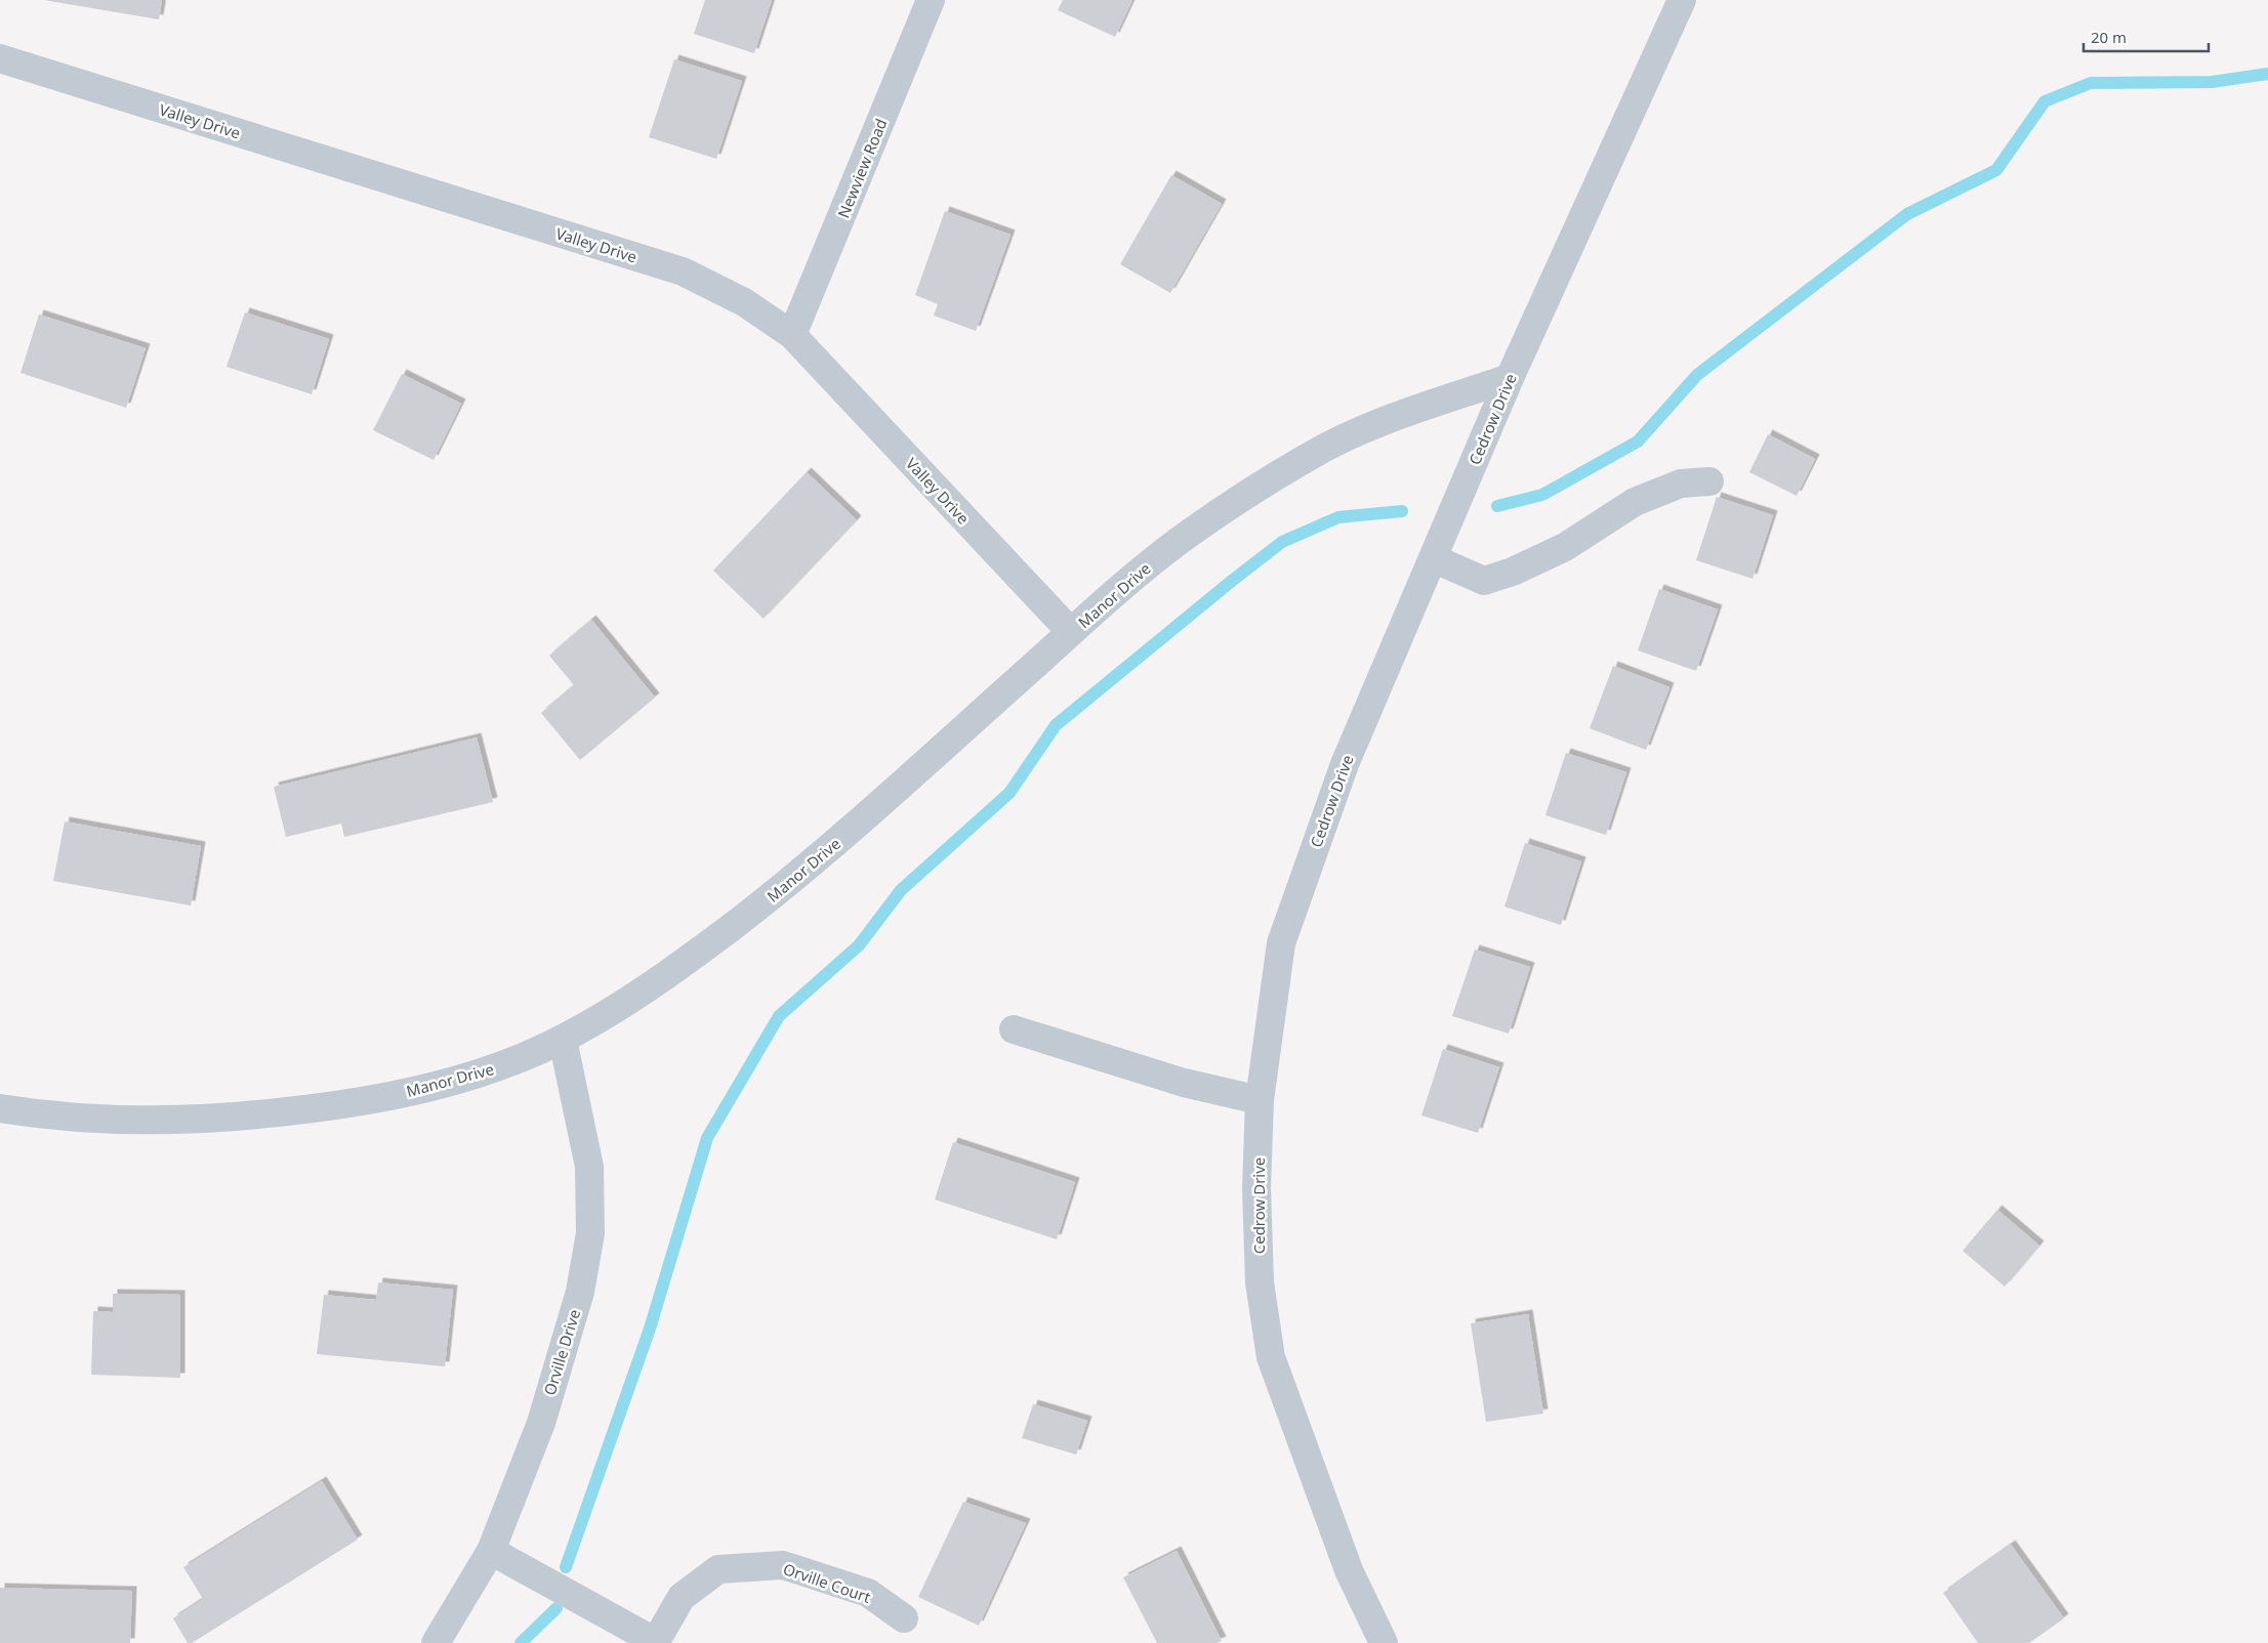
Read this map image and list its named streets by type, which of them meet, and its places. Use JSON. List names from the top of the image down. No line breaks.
{"streets":{"street":["Valley Drive","Newview Road","Cedrow Drive","Manor Drive","Orville Drive","Orville Court"]},"crossings":[["Valley Drive","Newview Road"],["Valley Drive","Manor Drive"],["Cedrow Drive","Manor Drive"],["Manor Drive","Orville Drive"],["Orville Drive","Orville Court"]],"scale_bar":"20 m"}
